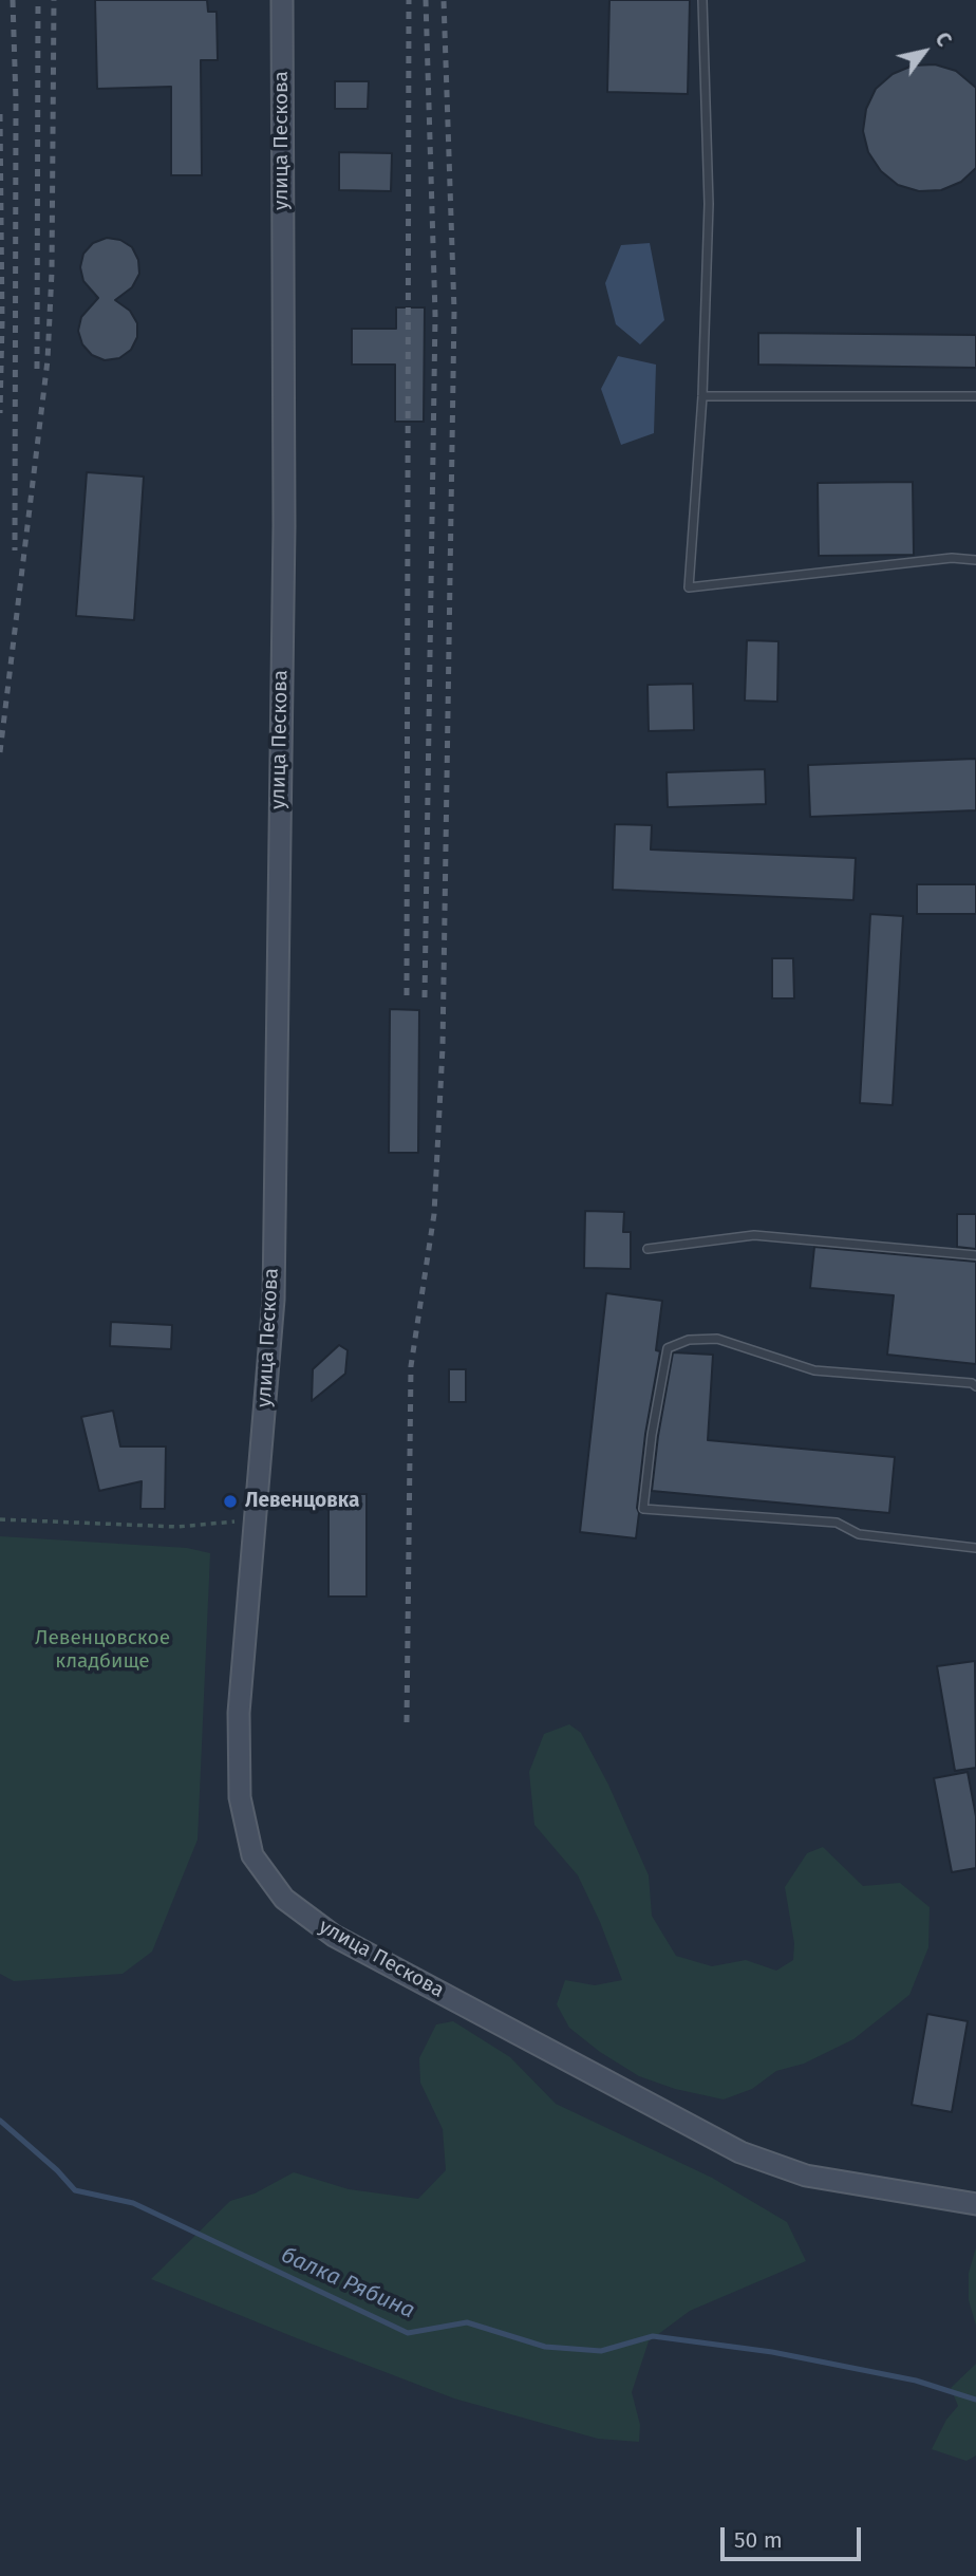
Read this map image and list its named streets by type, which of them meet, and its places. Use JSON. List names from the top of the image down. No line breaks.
{"streets":{"street":["улица Пескова"]},"water":["балка Рябина"],"parks":["Левенцовское кладбище"],"places":["Левенцовка"],"scale_bar":"50 m","north":"top right"}
